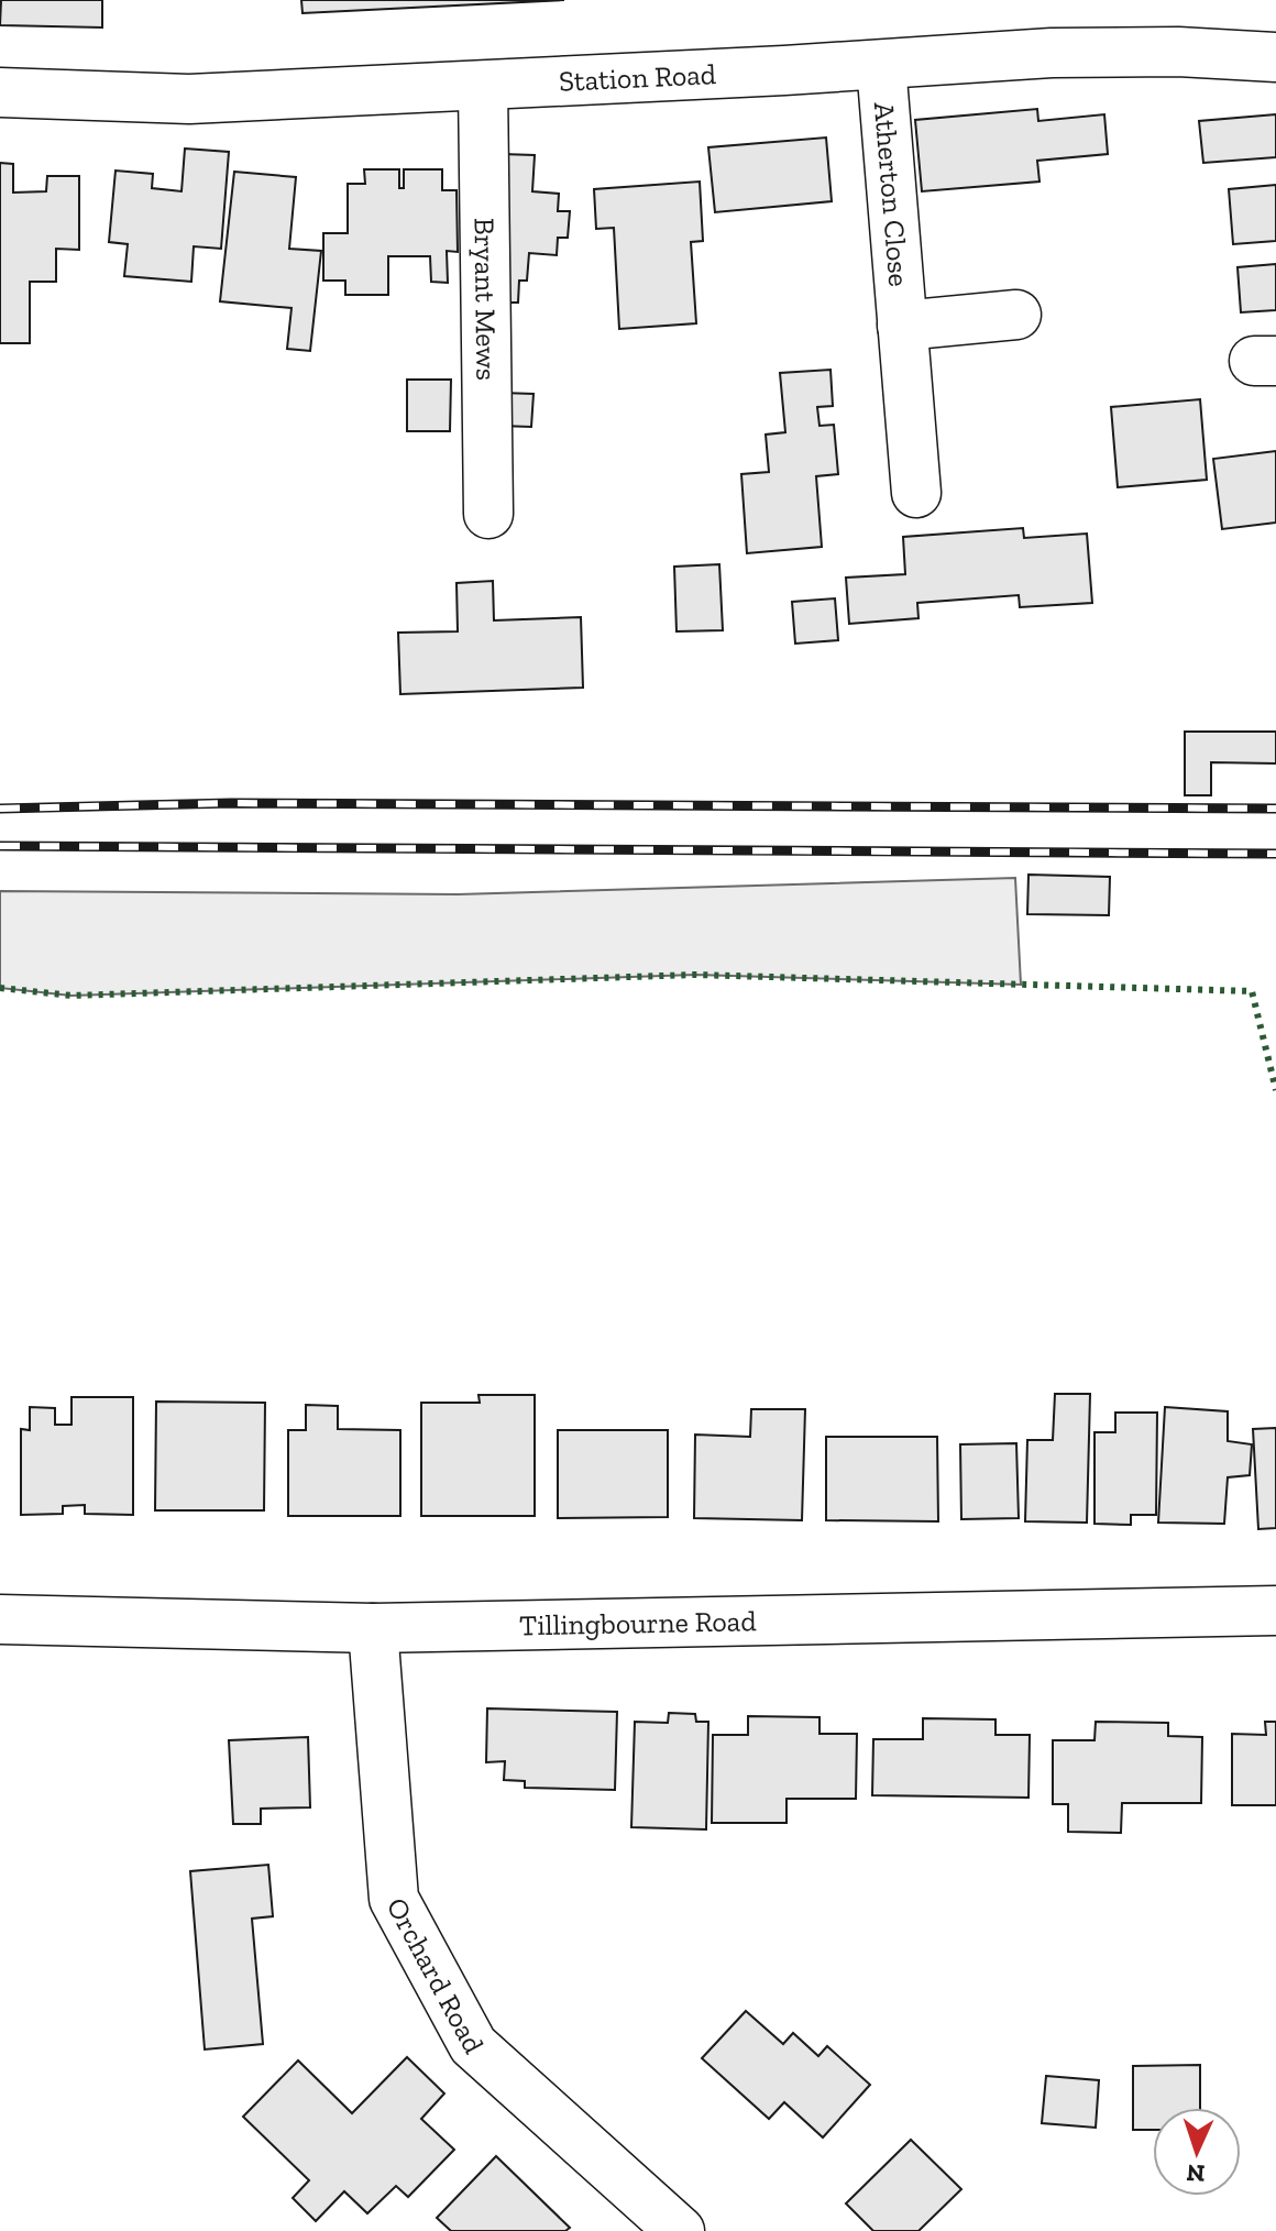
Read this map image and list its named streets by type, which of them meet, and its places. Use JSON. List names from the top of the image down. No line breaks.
{"streets":{"street":["Station Road","Atherton Close","Bryant Mews","Tillingbourne Road","Orchard Road"]},"crossings":[["Station Road","Atherton Close"],["Station Road","Bryant Mews"],["Tillingbourne Road","Orchard Road"]],"north":"bottom"}
